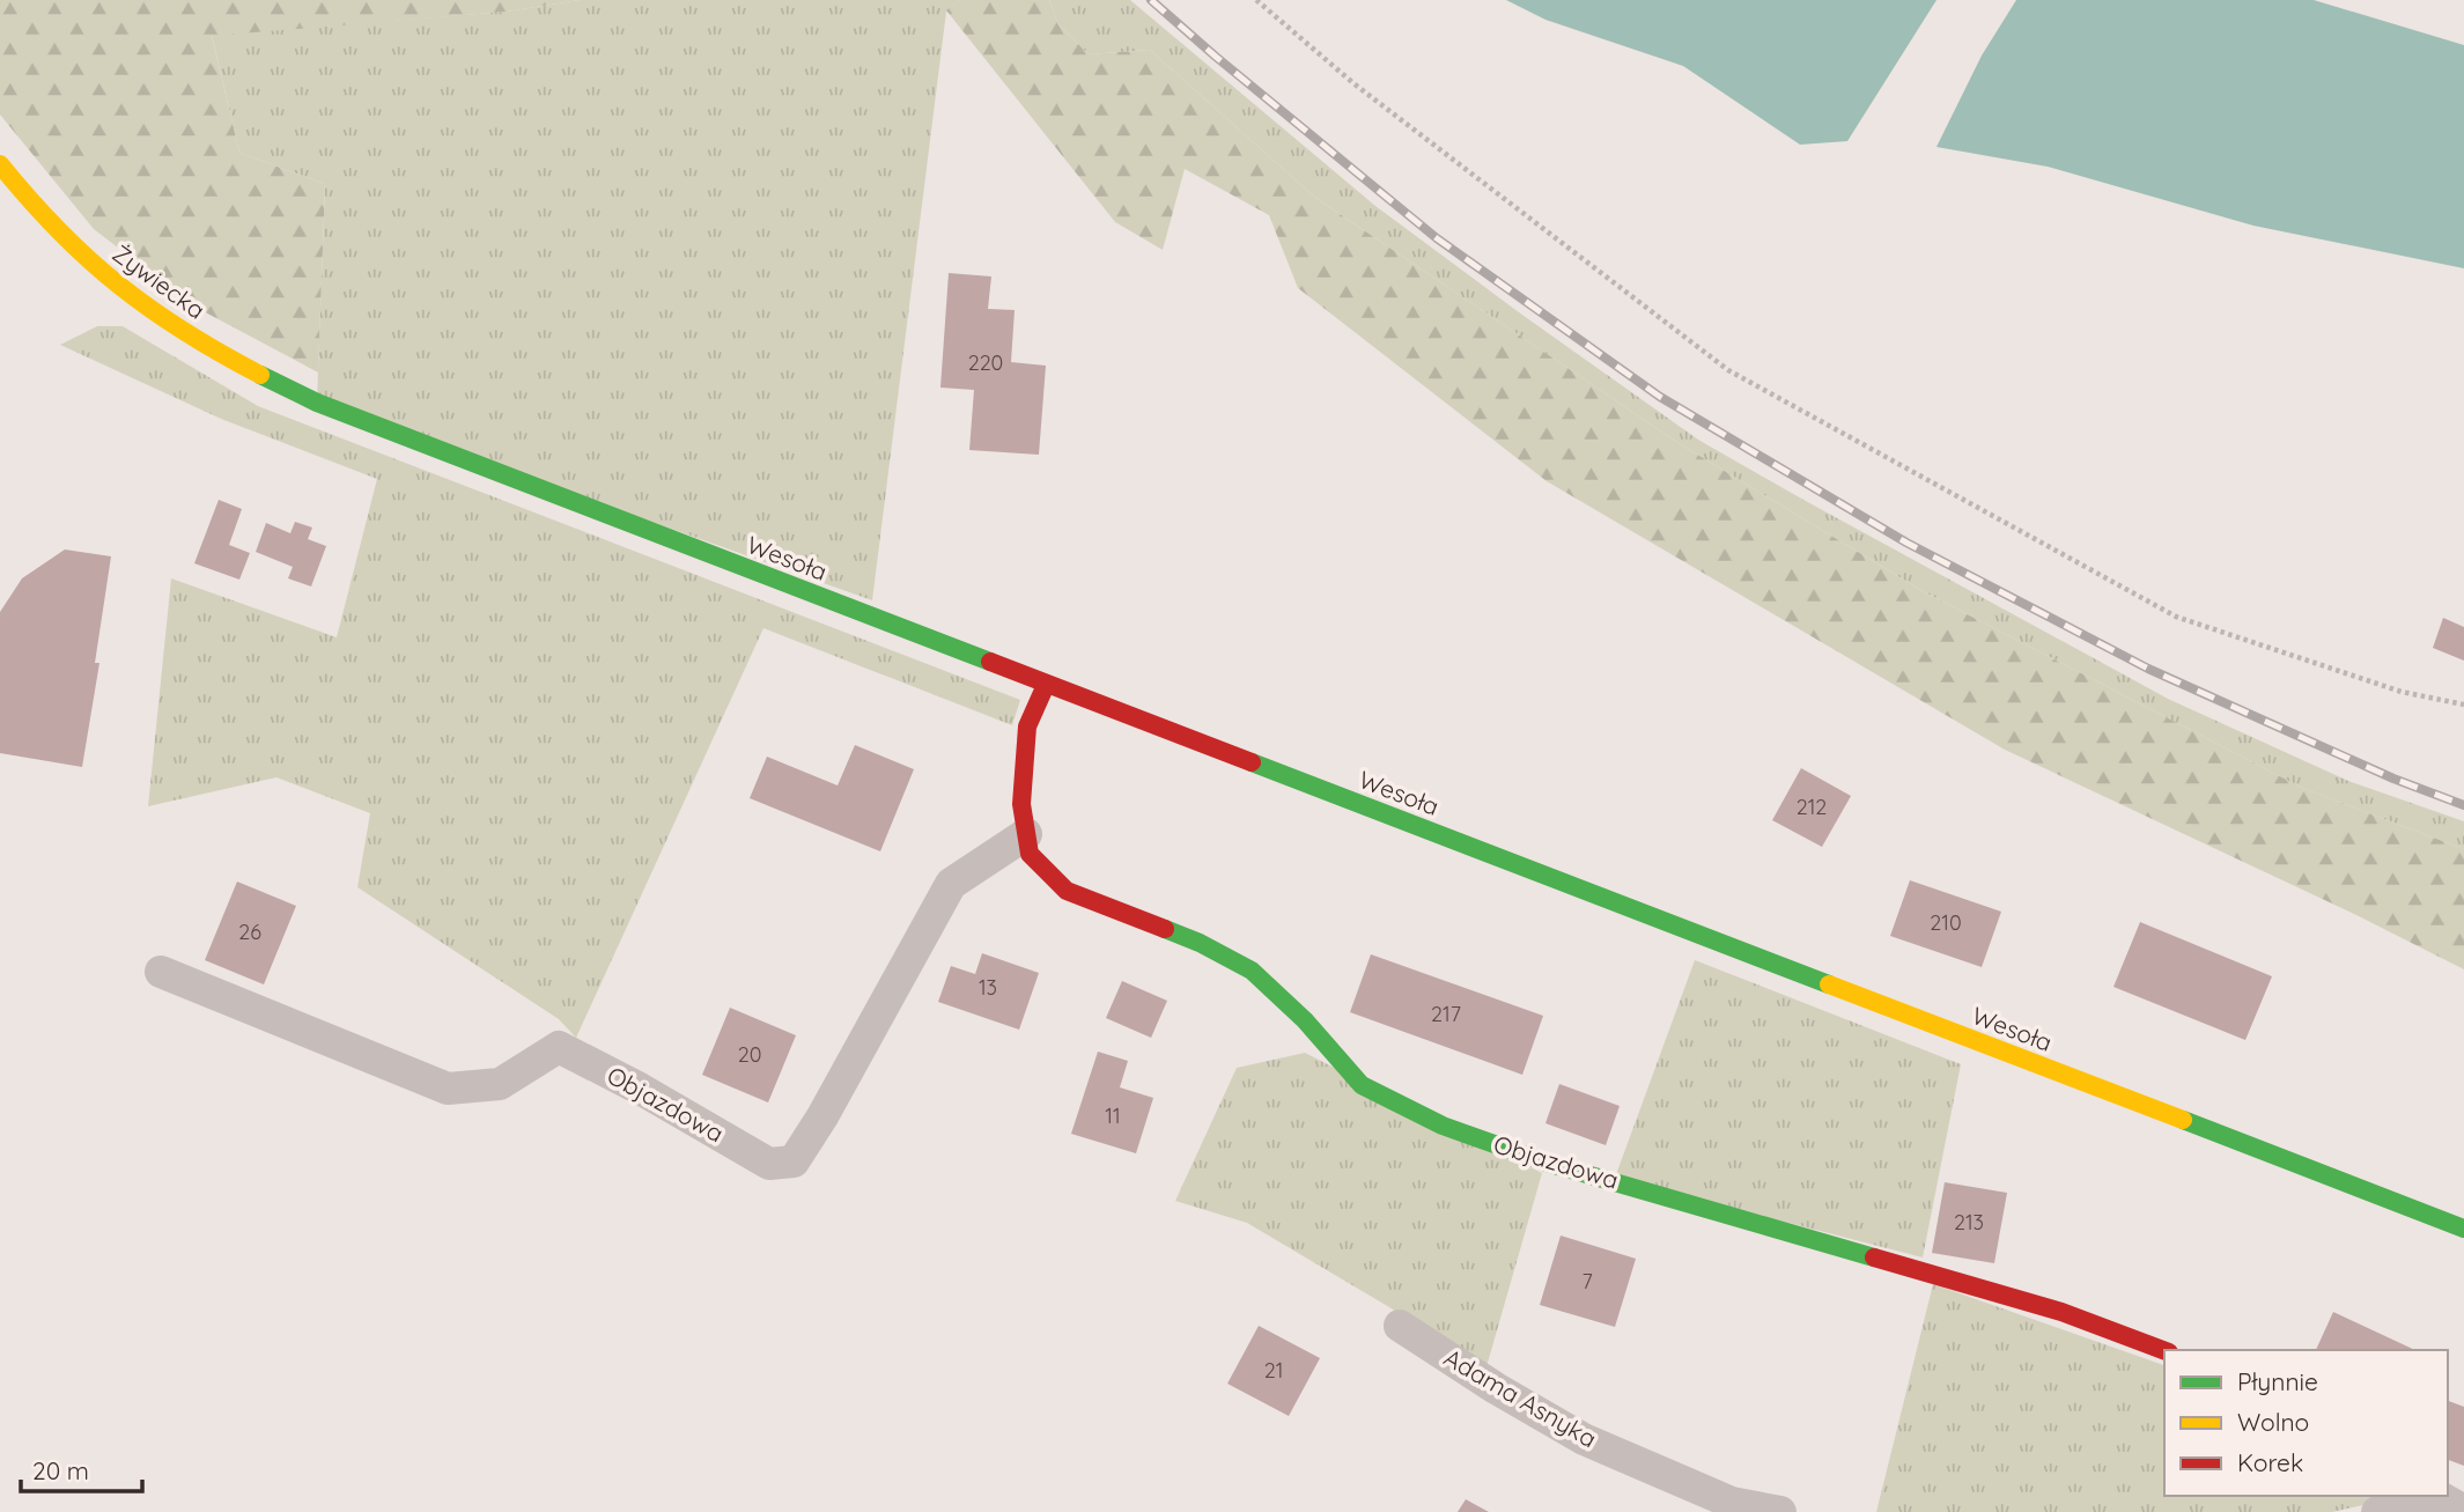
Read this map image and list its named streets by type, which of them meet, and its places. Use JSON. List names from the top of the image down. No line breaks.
{"streets":{"main road":["Żywiecka","Wesoła","Objazdowa"],"street":["Adama Asnyka"]},"crossings":[["Żywiecka","Wesoła"],["Wesoła","Objazdowa"]],"house_numbers":["220","212","210","26","13","217","20","11","213","7","21"],"legend":["Płynnie","Wolno","Korek"],"scale_bar":"20 m"}
